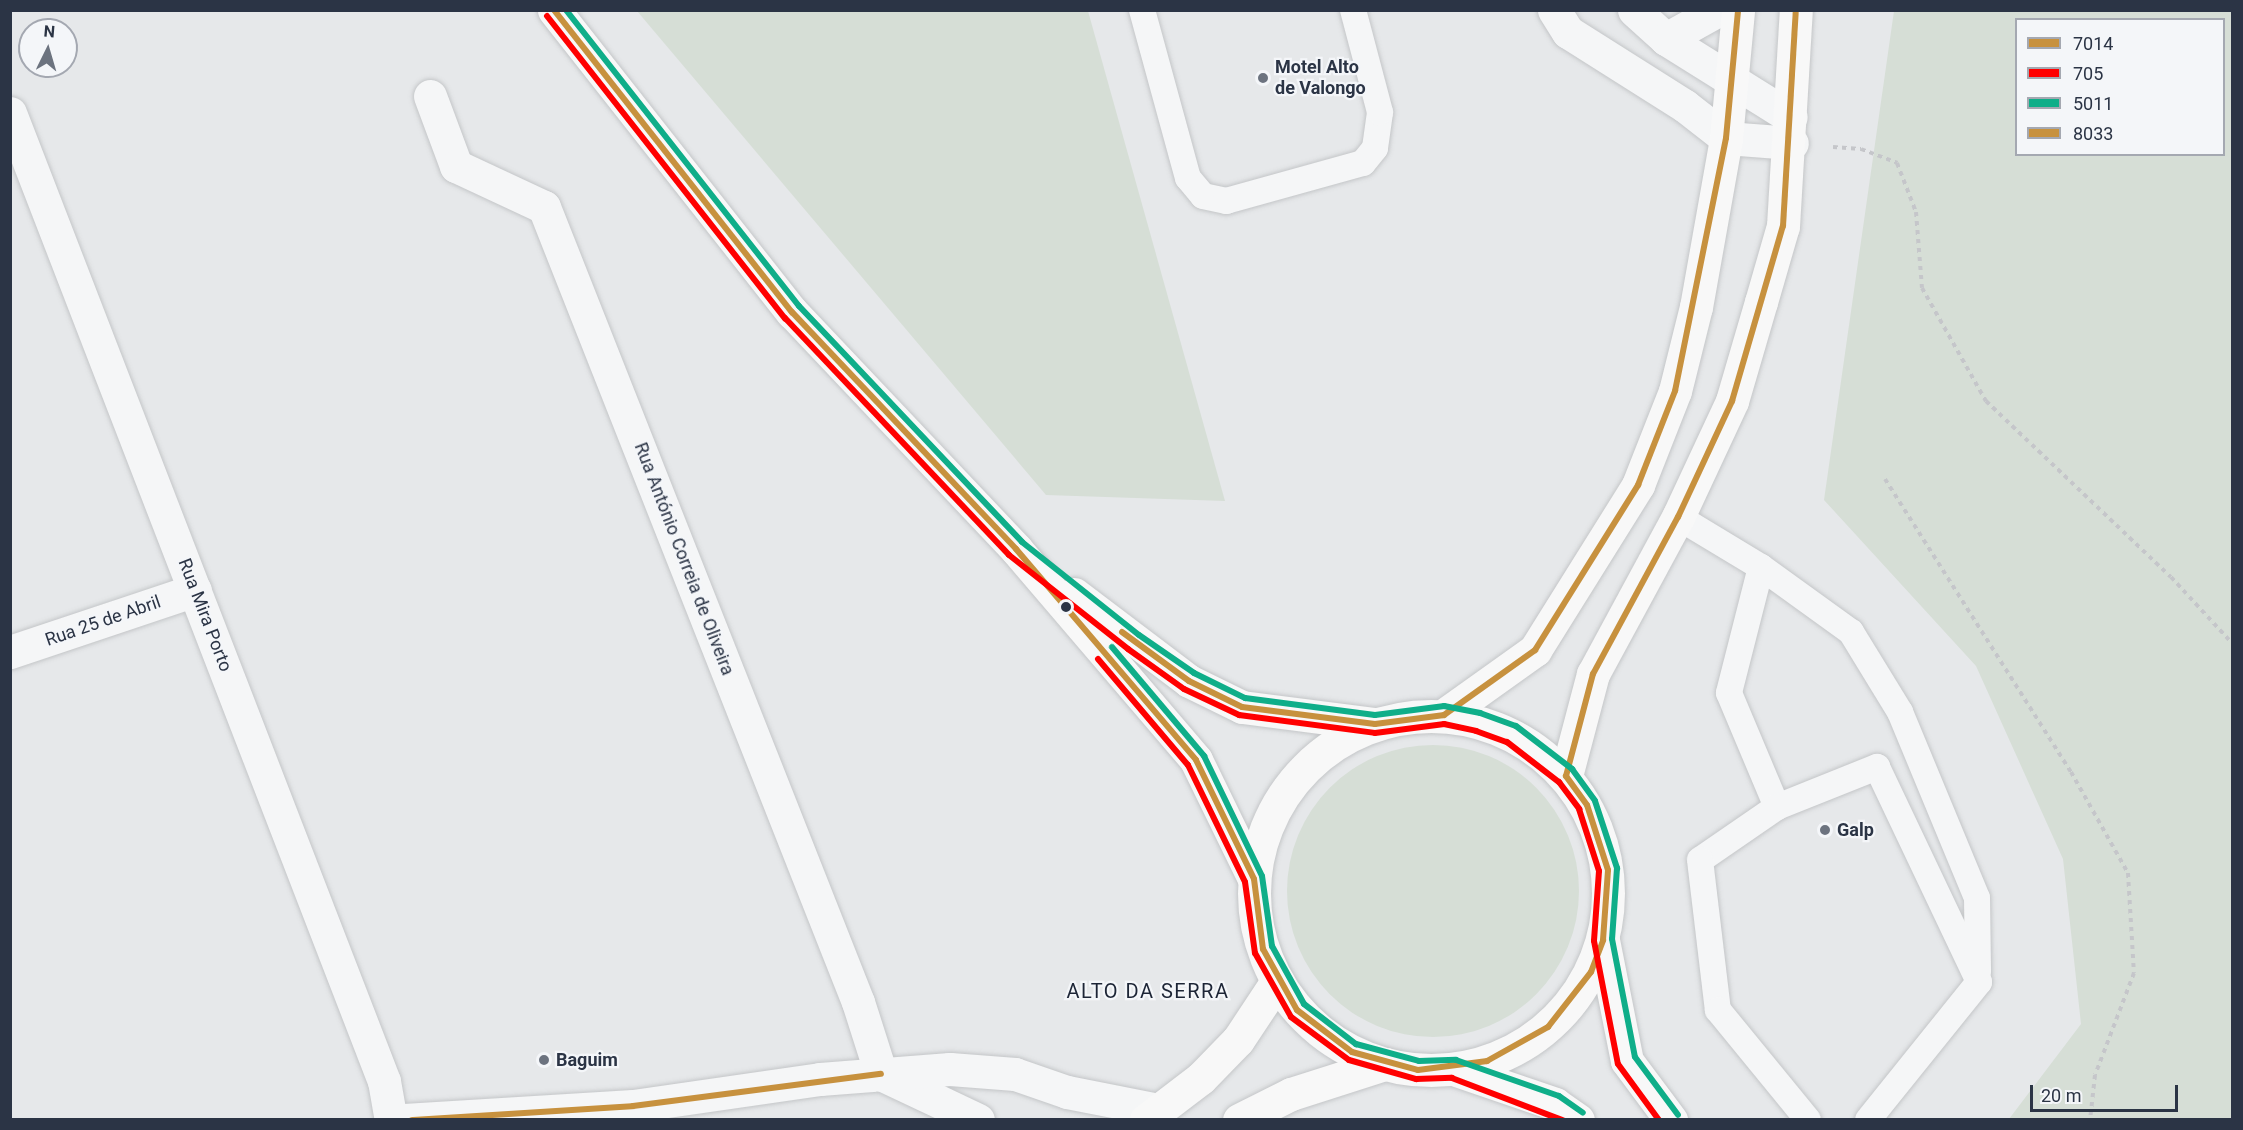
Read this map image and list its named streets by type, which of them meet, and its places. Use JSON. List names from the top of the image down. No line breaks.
{"streets":{"street":["Rua António Correia de Oliveira","Rua Mira Porto","Rua 25 de Abril"]},"crossings":[["Rua Mira Porto","Rua 25 de Abril"]],"districts":["ALTO DA SERRA"],"places":["Motel Alto de Valongo","Galp","Baguim"],"lines":["transit line 7014","transit line 5011","transit line 705","transit line 8033"],"legend":["7014","705","5011","8033"],"scale_bar":"20 m","north":"top"}
